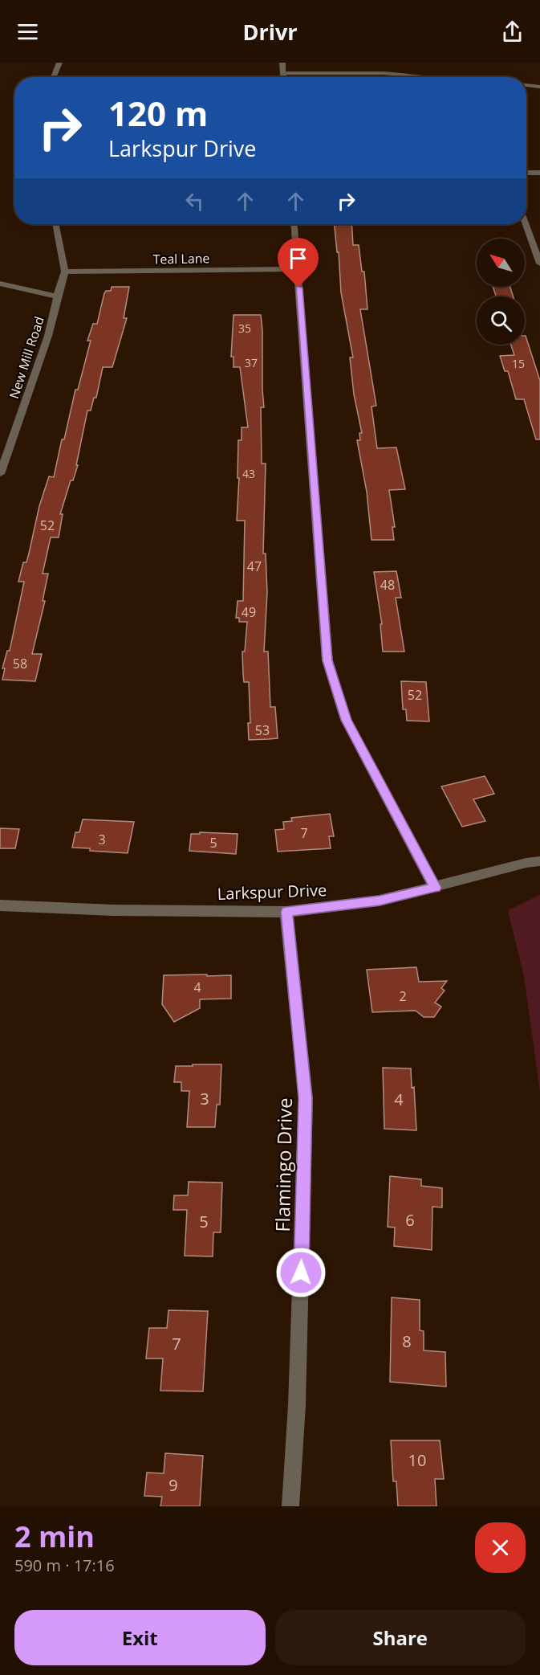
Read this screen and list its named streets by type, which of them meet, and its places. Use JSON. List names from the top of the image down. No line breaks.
{"streets":{"street":["Teal Lane","New Mill Road","Larkspur Drive","Flamingo Drive"]},"crossings":[["Teal Lane","New Mill Road"],["Larkspur Drive","Flamingo Drive"]],"house_numbers":["35","37","15","43","52","47","48","49","58","52","53","7","3","5","4","2","3","4","6","5","8","7","10","9"],"north":"top left","page":{"header":"Drivr","turn":["120 m","Larkspur Drive"],"heading":["2 min","590 m · 17:16"],"buttons":["Exit","Share"]}}
